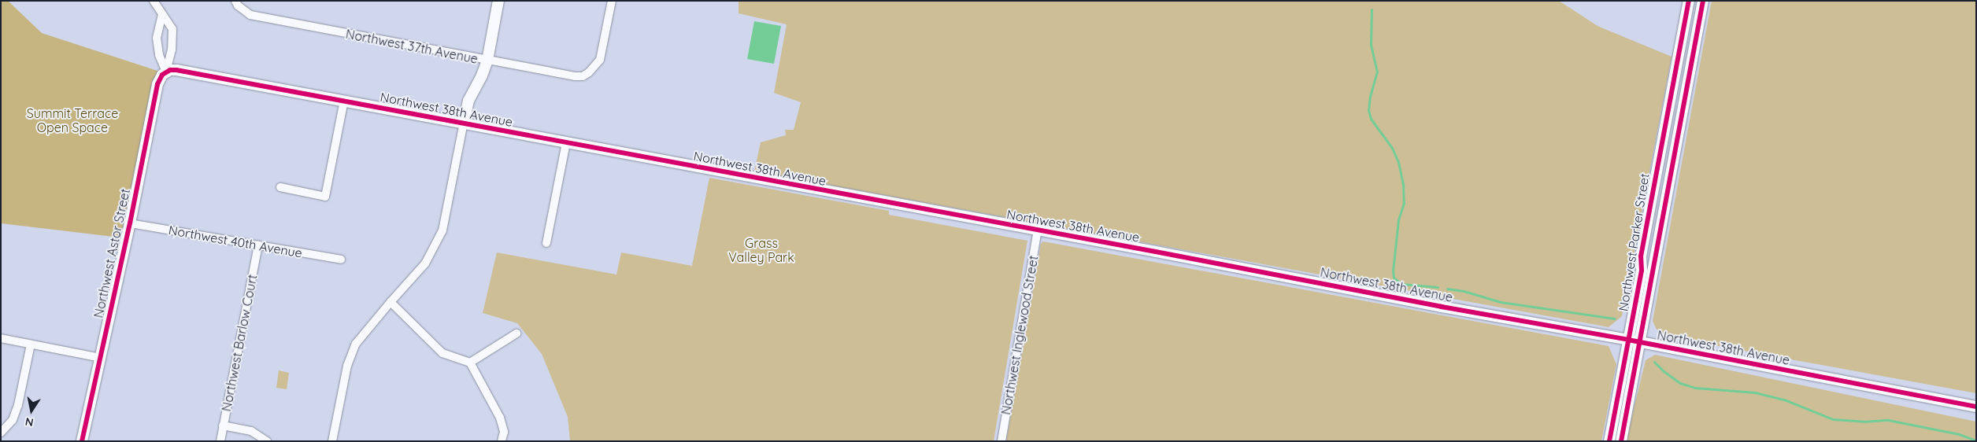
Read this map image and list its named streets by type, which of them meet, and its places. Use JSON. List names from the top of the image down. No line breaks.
{"streets":{"street":["Northwest 37th Avenue","Northwest 38th Avenue","Northwest 40th Avenue","Northwest Parker Street","Northwest Astor Street","Northwest Inglewood Street","Northwest Barlow Court"]},"crossings":[["Northwest 38th Avenue","Northwest Parker Street"],["Northwest 38th Avenue","Northwest Astor Street"],["Northwest 38th Avenue","Northwest Inglewood Street"],["Northwest 40th Avenue","Northwest Astor Street"],["Northwest 40th Avenue","Northwest Barlow Court"]],"parks":["Summit Terrace Open Space","Grass Valley Park"],"north":"bottom"}
